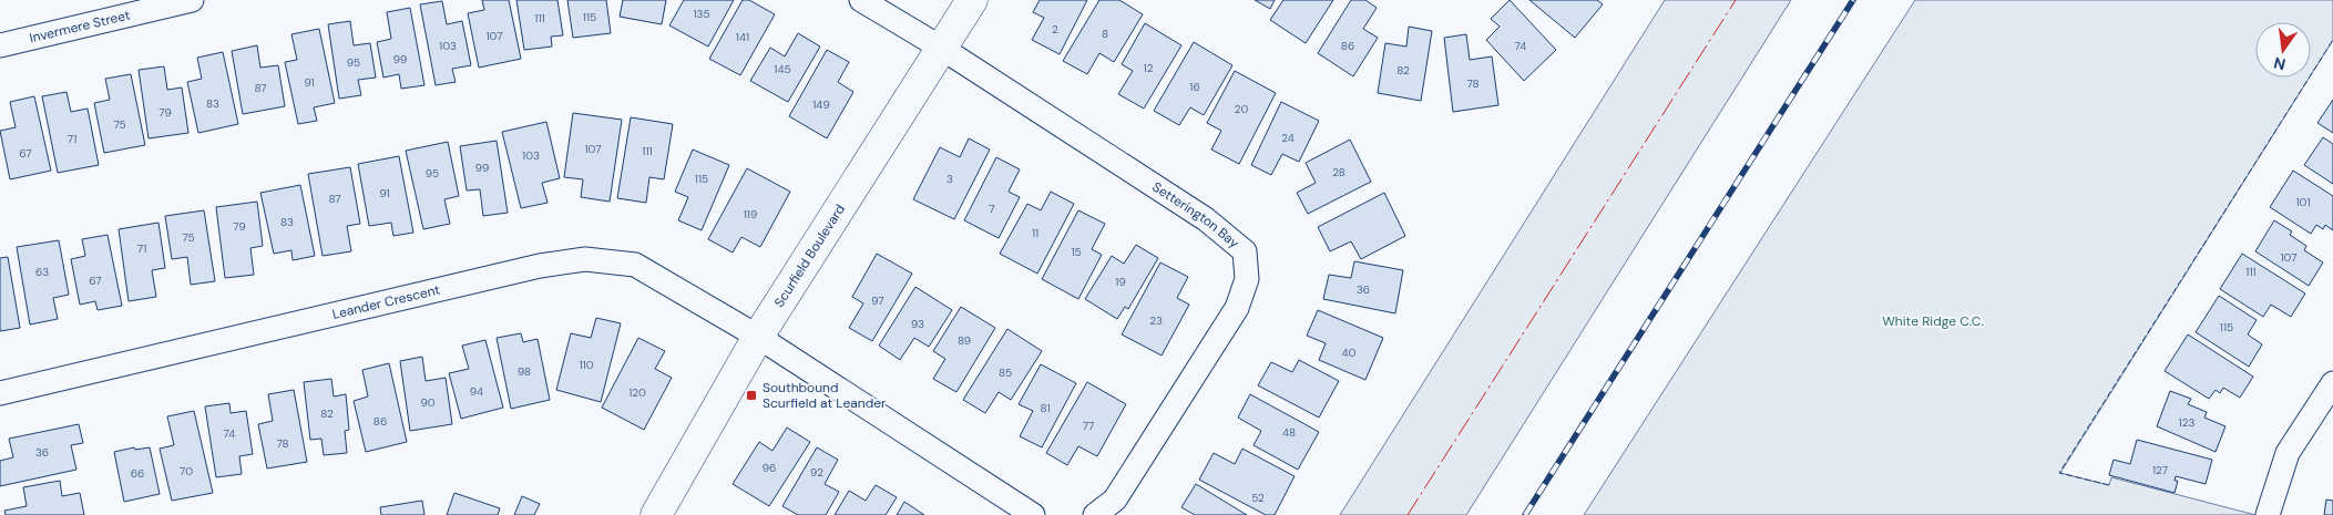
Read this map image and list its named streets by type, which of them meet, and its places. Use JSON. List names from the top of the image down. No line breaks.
{"streets":{"street":["Invermere Street","Setterington Bay","Scurfield Boulevard","Leander Crescent"]},"crossings":[["Setterington Bay","Scurfield Boulevard"],["Scurfield Boulevard","Leander Crescent"]],"parks":["White Ridge C.C."],"places":{"transit":["Southbound Scurfield at Leander"]},"house_numbers":["135","115","111","2","8","107","141","103","86","74","99","95","12","145","82","91","78","16","87","83","149","20","79","75","24","71","107","111","67","103","99","28","95","115","3","91","87","101","7","119","83","79","11","75","71","15","107","63","111","67","19","36","97","23","93","115","89","40","110","98","85","94","120","90","81","82","86","123","77","48","74","78","36","96","127","70","92","66","52"],"north":"bottom"}
